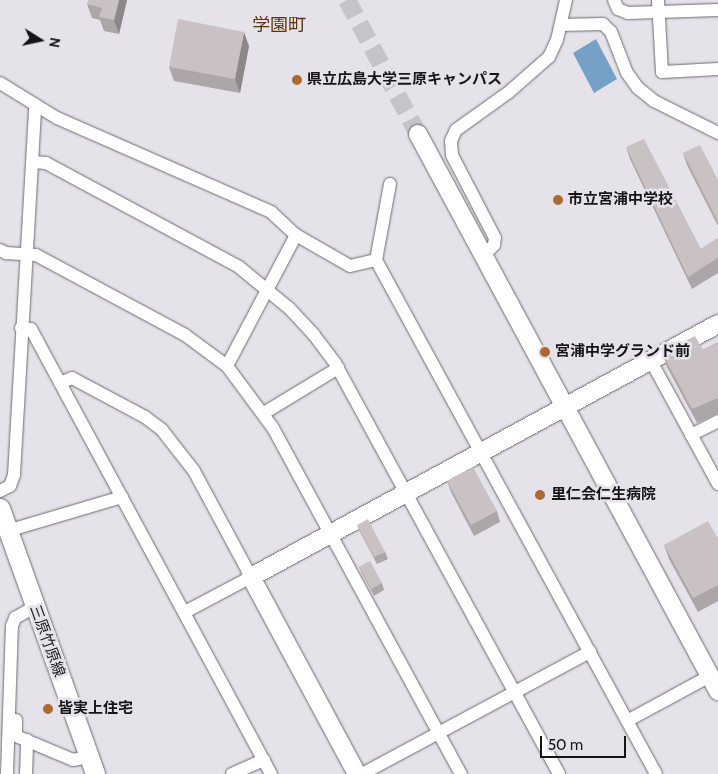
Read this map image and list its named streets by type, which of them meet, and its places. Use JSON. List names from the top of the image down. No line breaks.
{"streets":{"main road":["三原竹原線"]},"districts":["学園町"],"places":["県立広島大学三原キャンパス","市立宮浦中学校","宮浦中学グランド前","里仁会仁生病院","皆実上住宅"],"scale_bar":"50 m","north":"right"}
